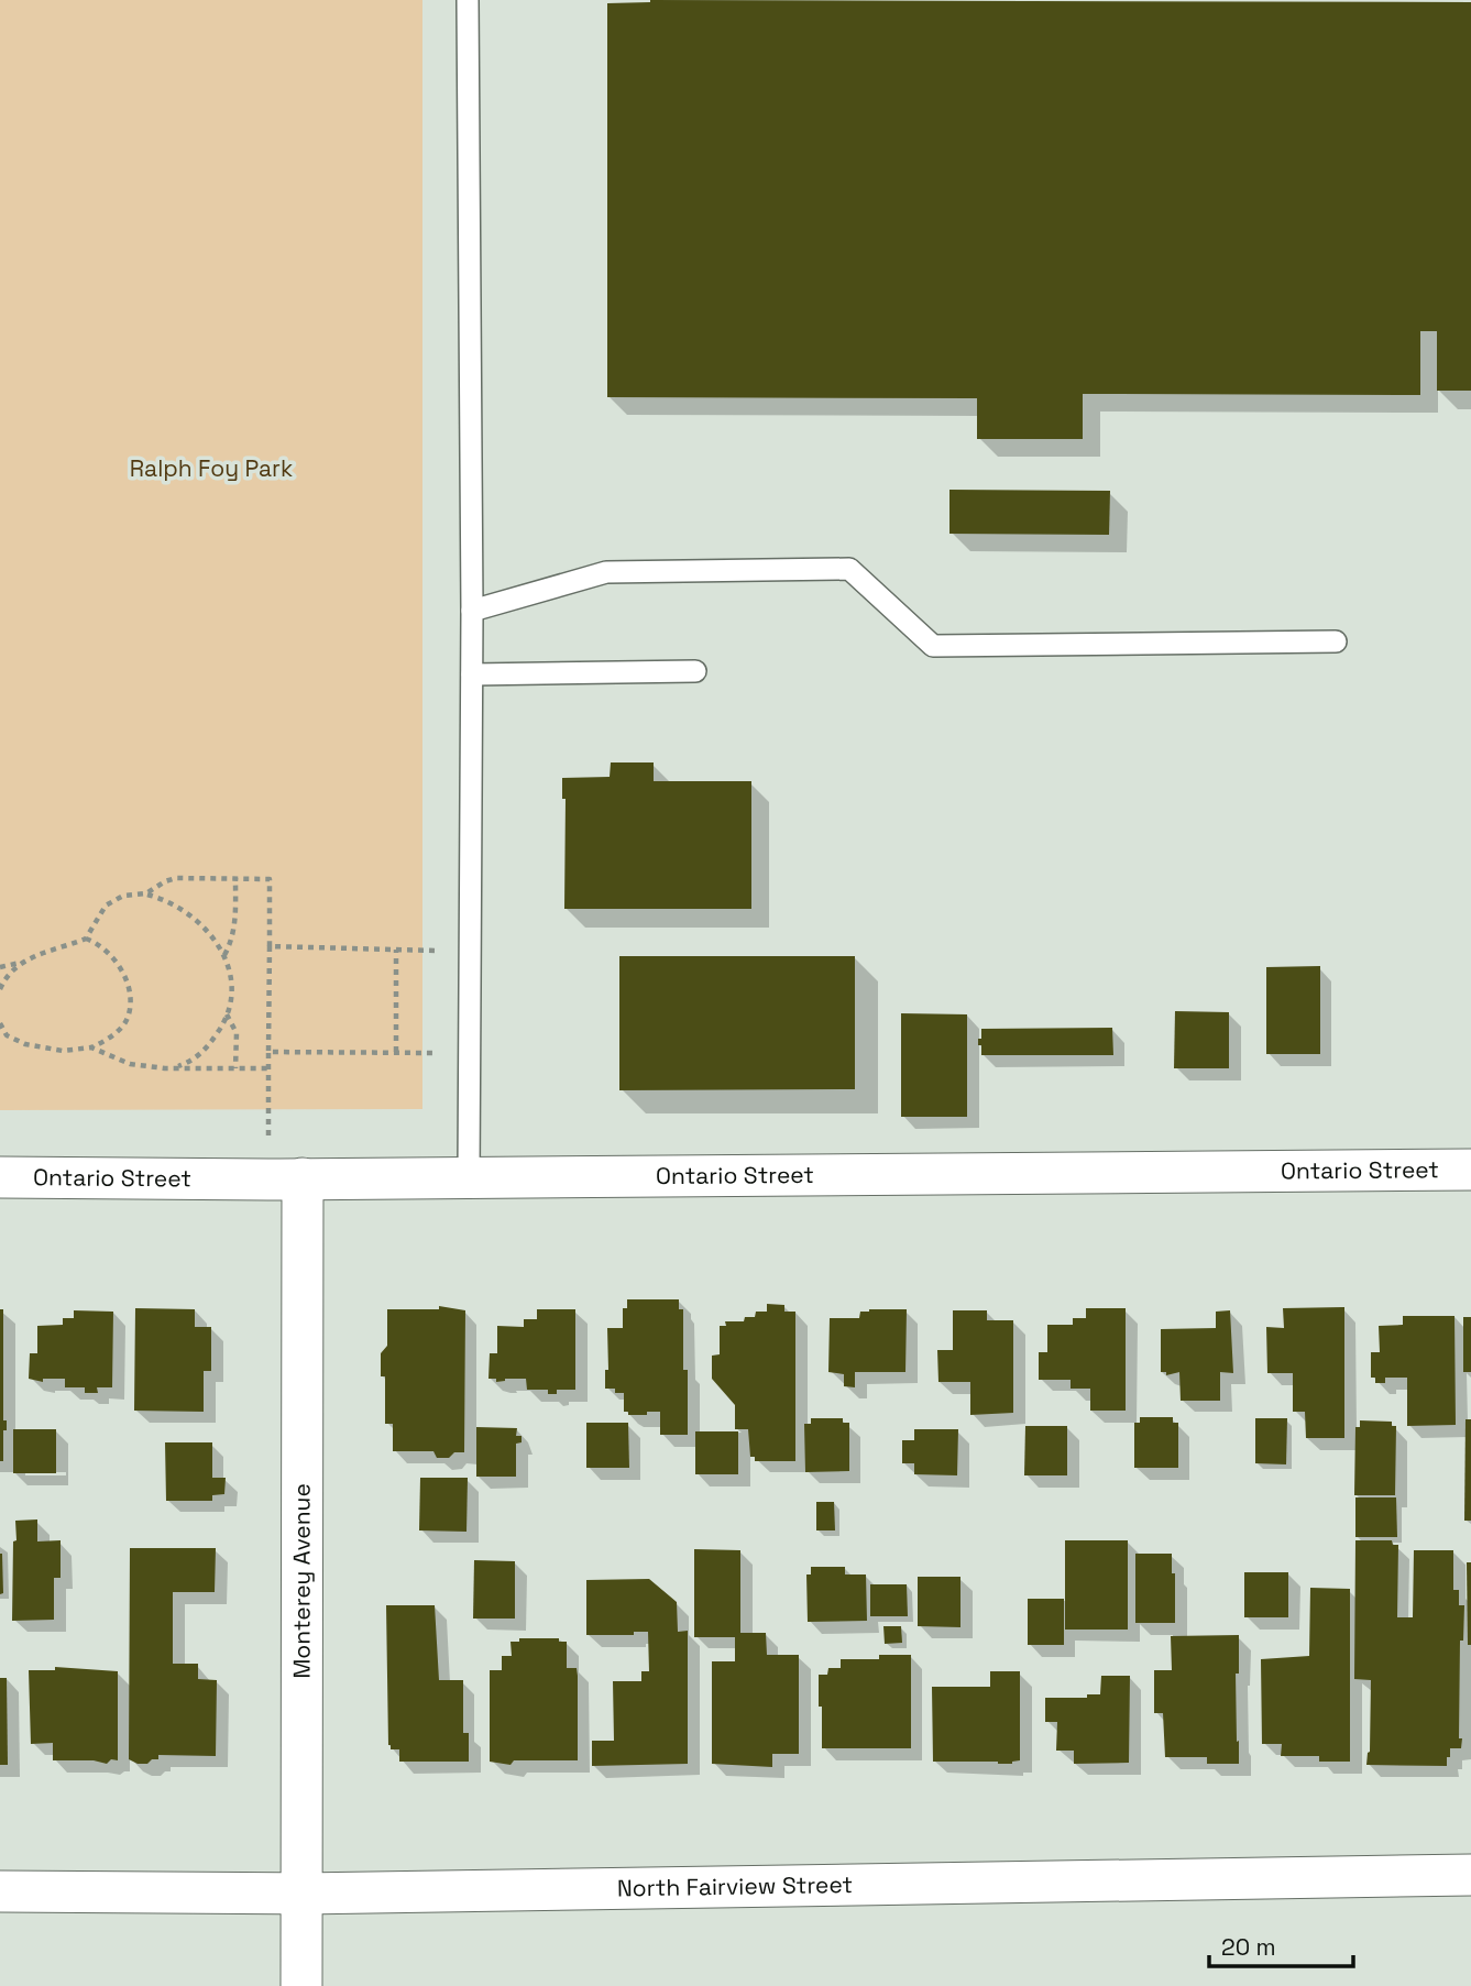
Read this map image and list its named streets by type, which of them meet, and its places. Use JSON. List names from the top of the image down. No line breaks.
{"streets":{"street":["Ontario Street","Monterey Avenue","North Fairview Street"]},"crossings":[["Ontario Street","Monterey Avenue"],["Monterey Avenue","North Fairview Street"]],"parks":["Ralph Foy Park"],"scale_bar":"20 m"}
